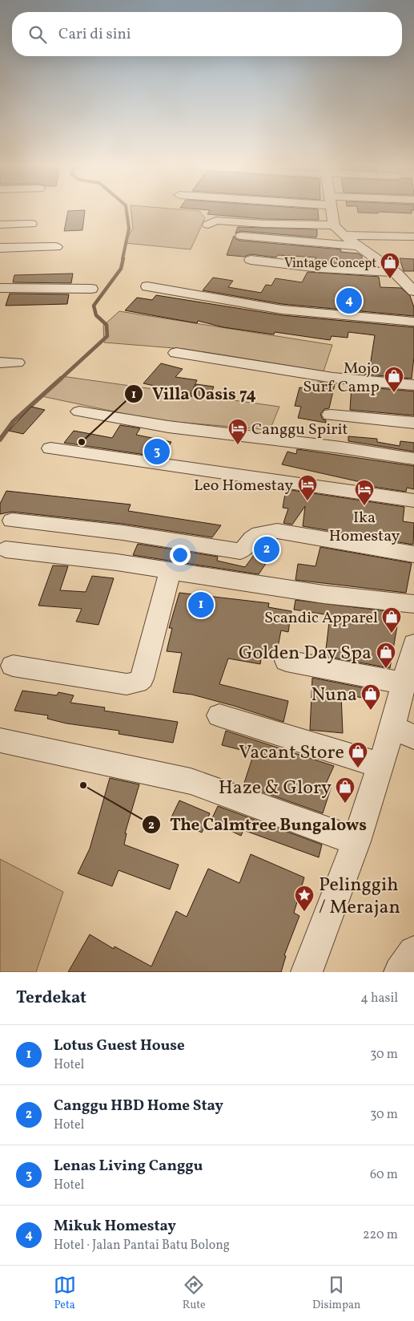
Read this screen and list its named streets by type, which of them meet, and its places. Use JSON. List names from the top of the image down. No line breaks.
{"places":{"shop":["Vintage Concept","Mojo Surf Camp","Scandic Apparel","Golden Day Spa","Nuna","Vacant Store","Haze & Glory"],"other":["Villa Oasis 74","The Calmtree Bungalows"],"hotel":["Canggu Spirit","Leo Homestay","Ika Homestay"],"place":["Pelinggih / Merajan"]},"page":{"search":"Cari di sini","pins":["4","3","2","1"],"heading":["Terdekat","4 hasil"],"list":[{"mark":"1","name":"Lotus Guest House","note":"Hotel","value":"30 m"},{"mark":"2","name":"Canggu HBD Home Stay","note":"Hotel","value":"30 m"},{"mark":"3","name":"Lenas Living Canggu","note":"Hotel","value":"60 m"},{"mark":"4","name":"Mikuk Homestay","note":"Hotel · Jalan Pantai Batu Bolong","value":"220 m"}],"nav":["Peta","Rute","Disimpan"]}}
